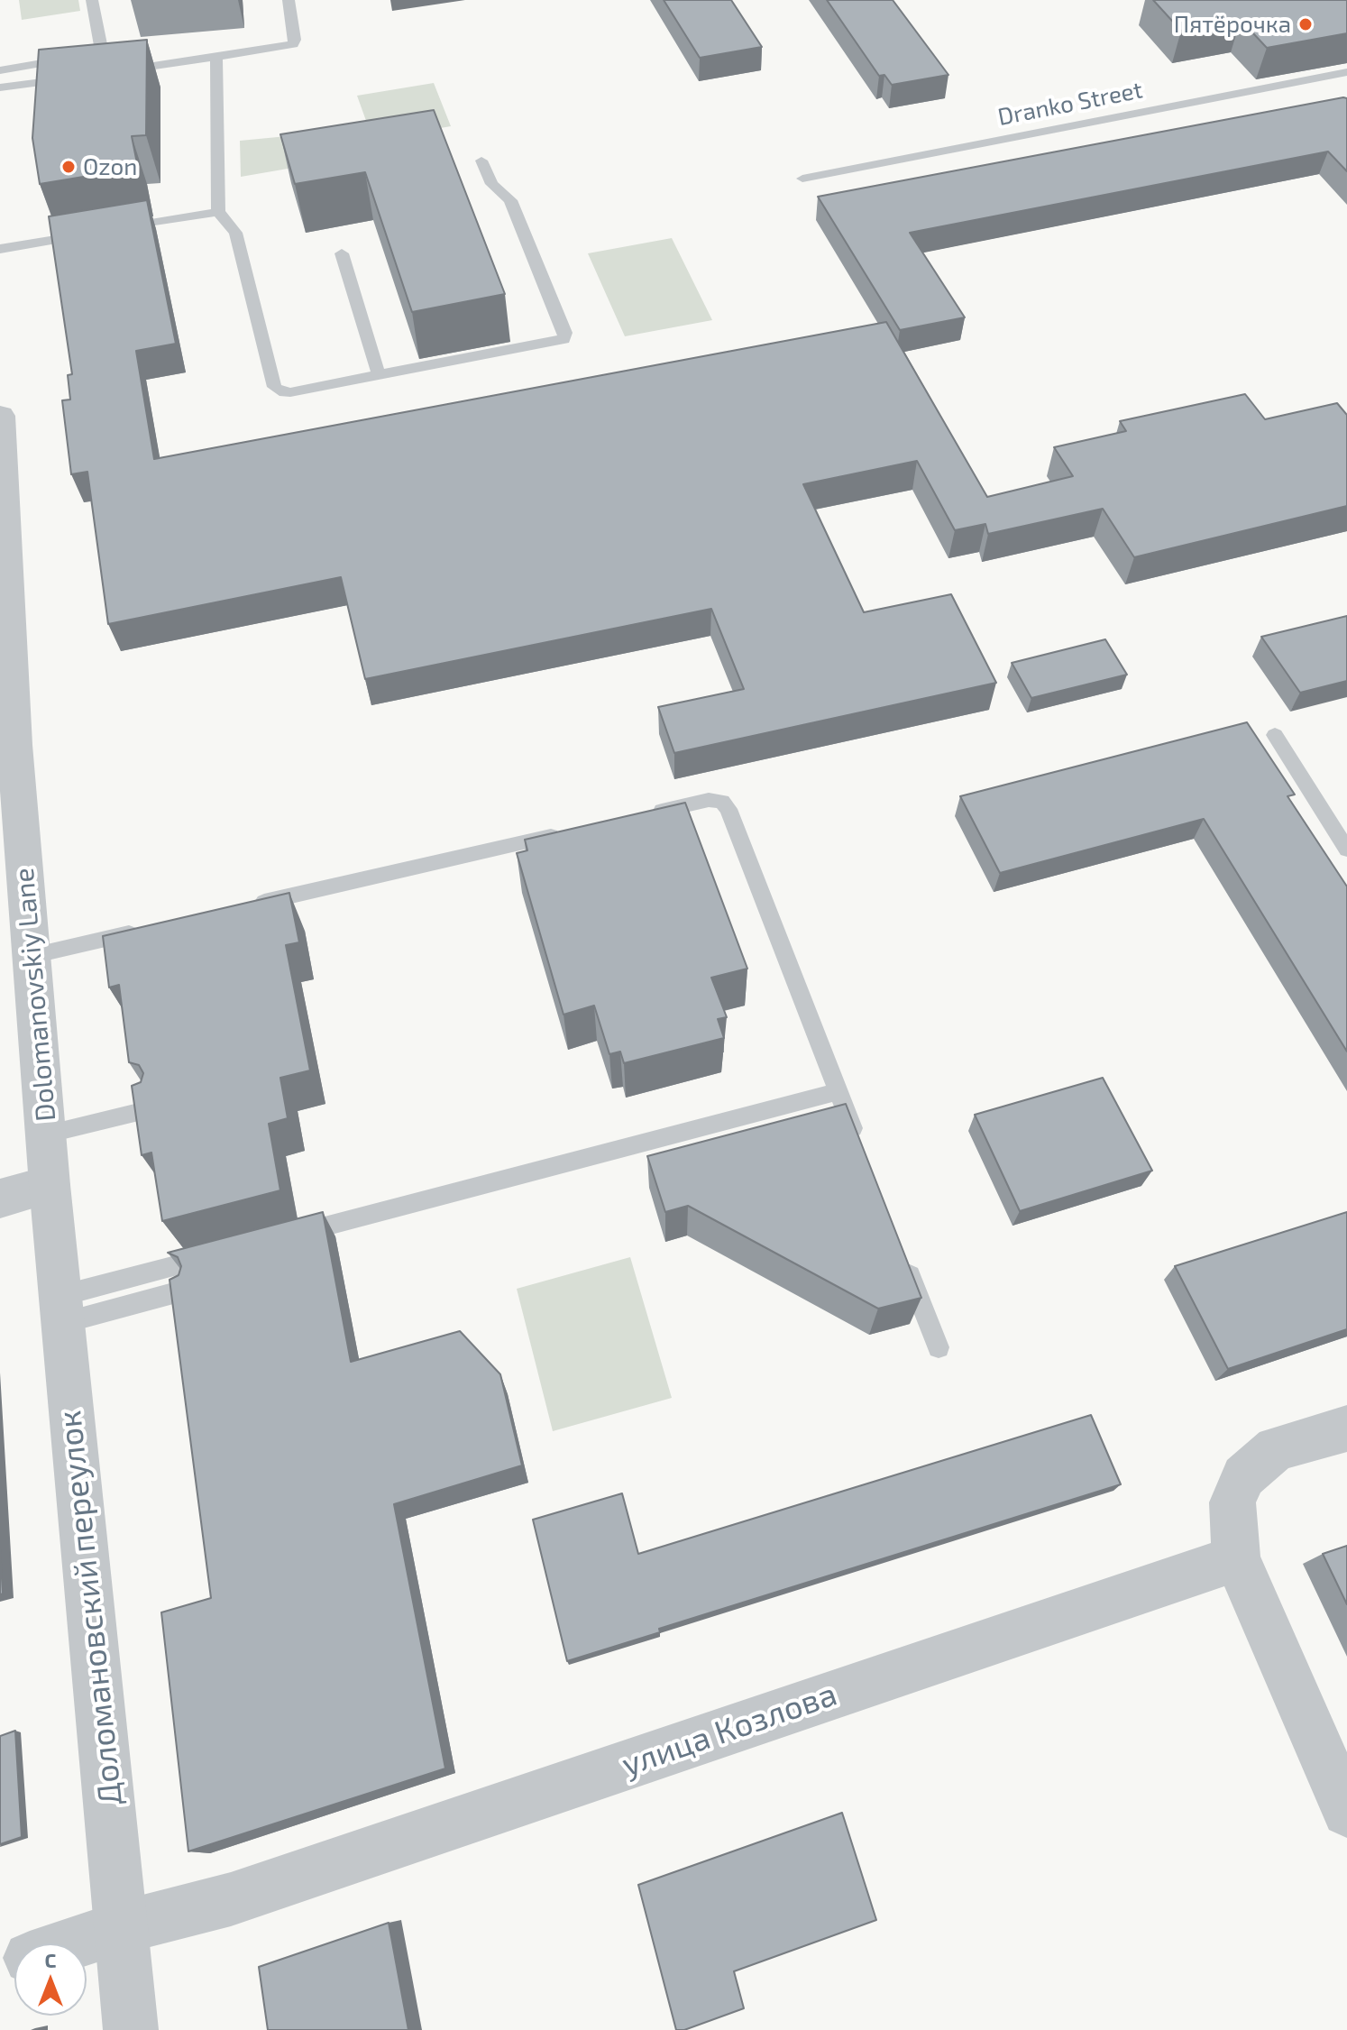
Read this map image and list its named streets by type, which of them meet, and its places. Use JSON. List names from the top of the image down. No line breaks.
{"streets":{"street":["Dolomanovskiy Lane","Доломановский переулок","улица Козлова"],"lane":["Dranko Street"]},"crossings":[["Dolomanovskiy Lane","Доломановский переулок"],["Доломановский переулок","улица Козлова"]],"places":["Пятёрочка","Ozon"],"north":"top"}
